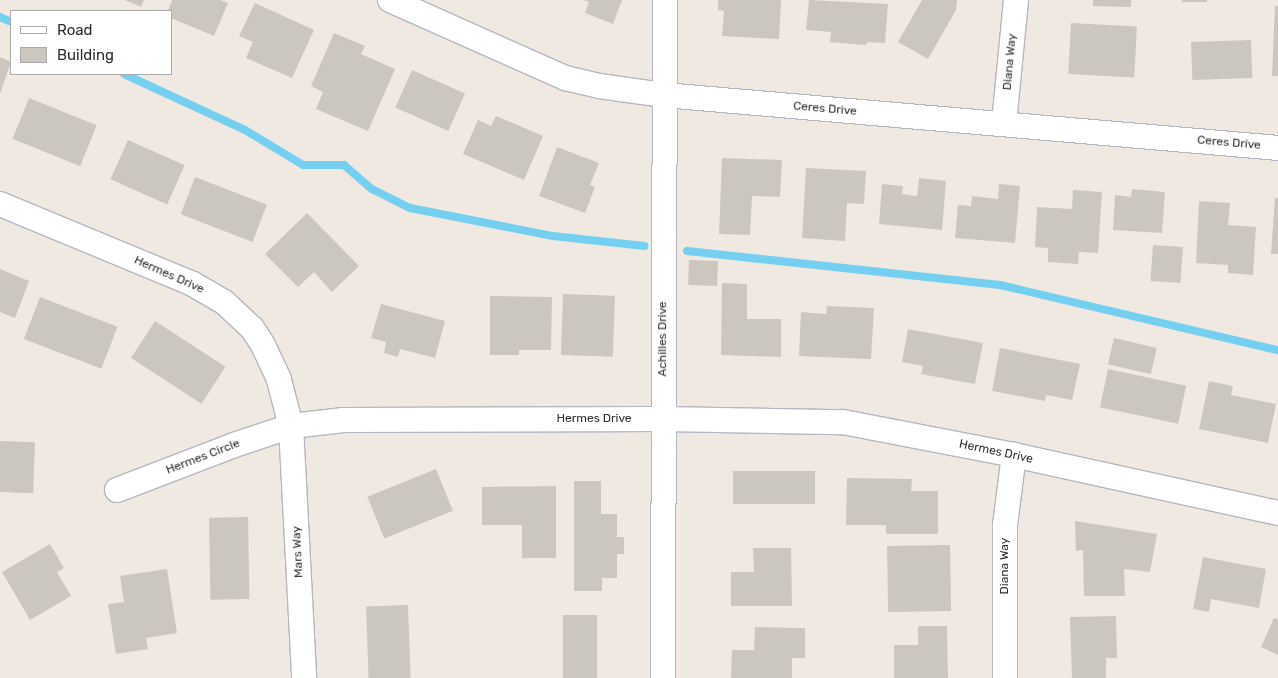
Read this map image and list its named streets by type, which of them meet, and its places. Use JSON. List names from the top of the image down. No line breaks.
{"streets":{"street":["Diana Way","Ceres Drive","Hermes Drive","Achilles Drive","Hermes Circle","Mars Way"]},"crossings":[["Diana Way","Ceres Drive"],["Diana Way","Hermes Drive"],["Ceres Drive","Achilles Drive"],["Hermes Drive","Achilles Drive"],["Hermes Drive","Hermes Circle"],["Hermes Drive","Mars Way"],["Hermes Circle","Mars Way"]],"legend":["Road","Building"]}
